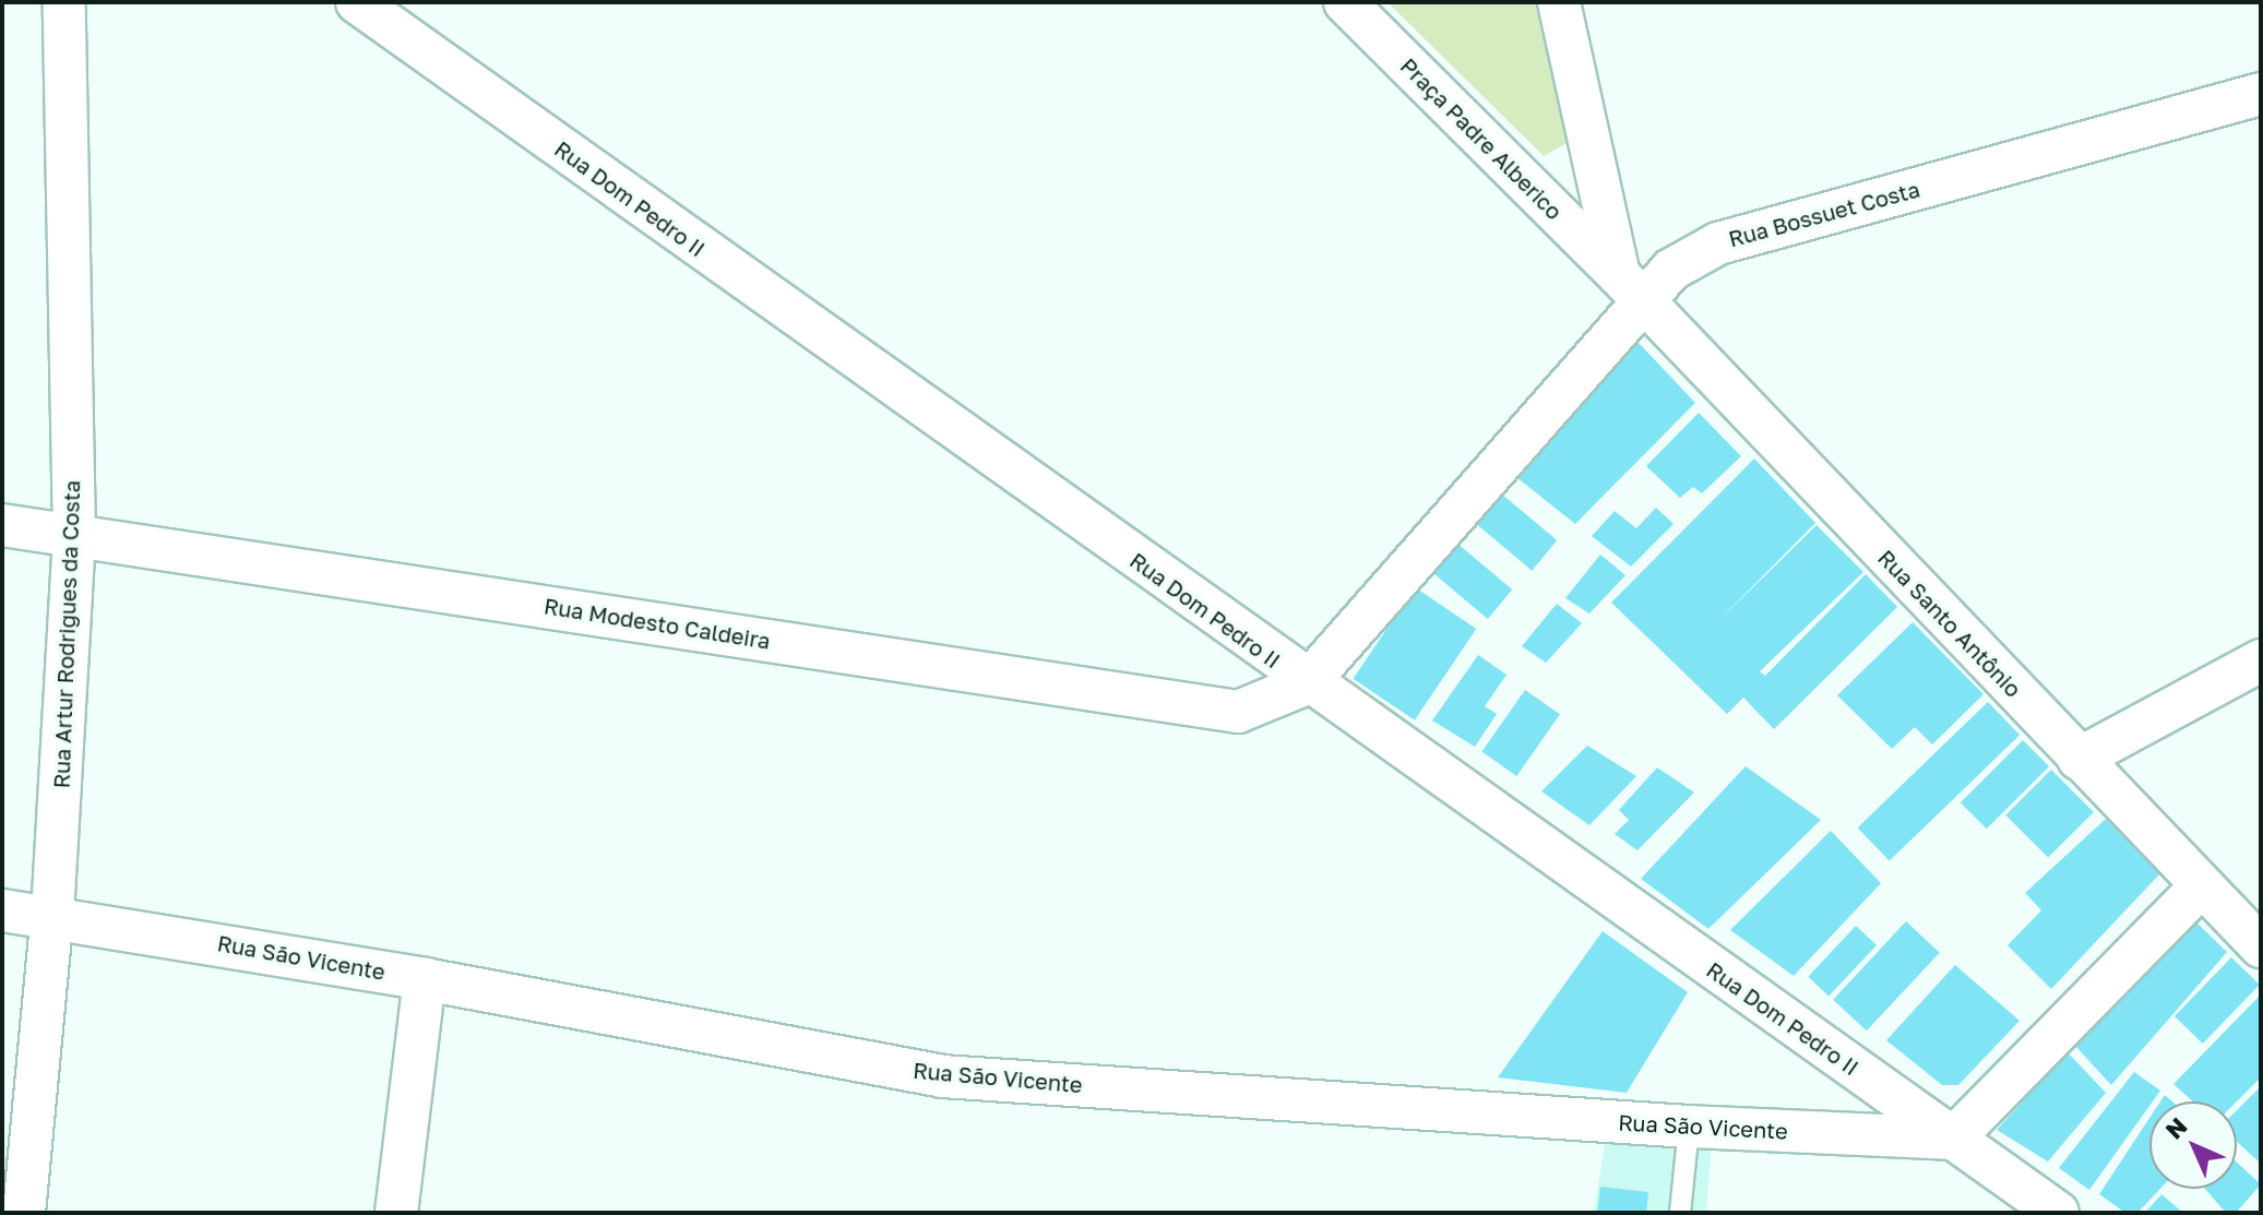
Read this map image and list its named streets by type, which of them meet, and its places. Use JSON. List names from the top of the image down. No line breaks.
{"streets":{"street":["Praça Padre Alberico","Rua Dom Pedro II","Rua Bossuet Costa","Rua Modesto Caldeira","Rua Santo Antônio","Rua Artur Rodrigues da Costa","Rua São Vicente"]},"crossings":[["Praça Padre Alberico","Rua Bossuet Costa"],["Praça Padre Alberico","Rua Santo Antônio"],["Rua Dom Pedro II","Rua Bossuet Costa"],["Rua Dom Pedro II","Rua Modesto Caldeira"],["Rua Dom Pedro II","Rua São Vicente"],["Rua Bossuet Costa","Rua Modesto Caldeira"],["Rua Bossuet Costa","Rua Santo Antônio"],["Rua Modesto Caldeira","Rua Artur Rodrigues da Costa"],["Rua Artur Rodrigues da Costa","Rua São Vicente"]],"north":"top left"}
